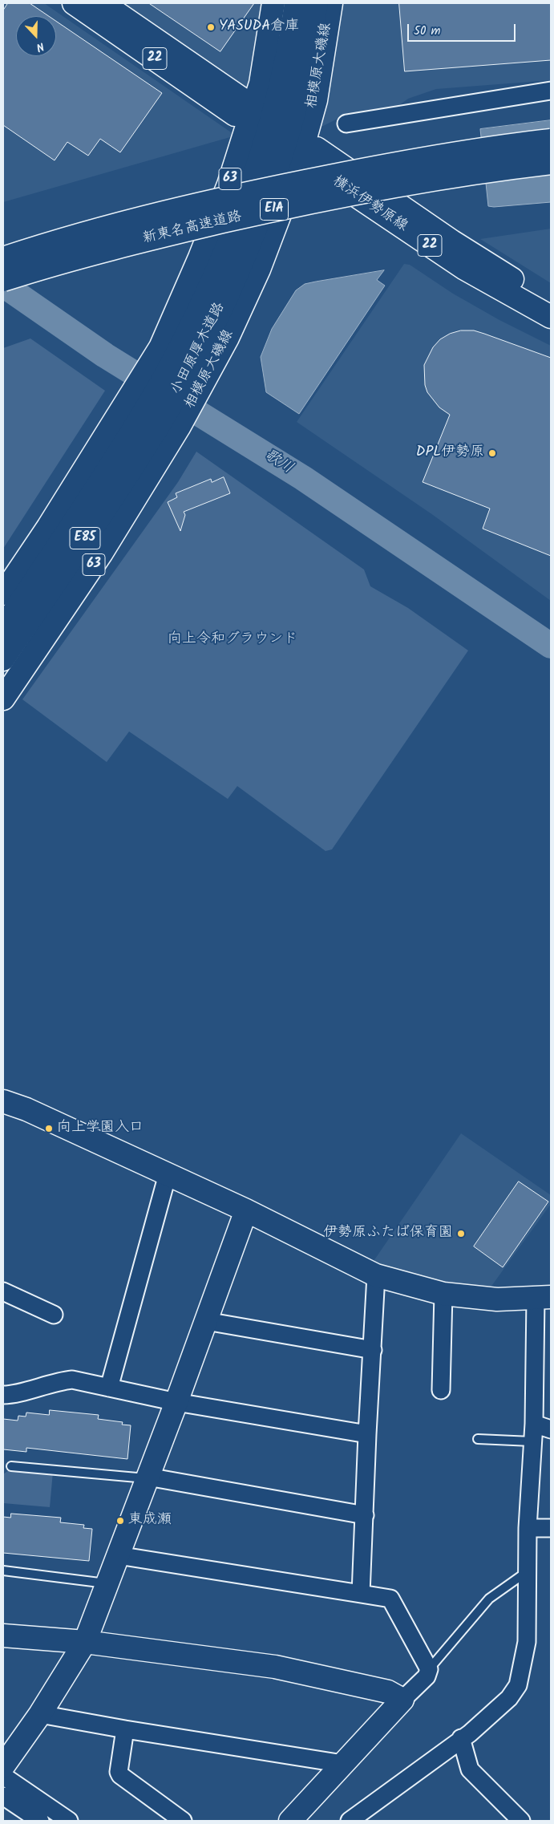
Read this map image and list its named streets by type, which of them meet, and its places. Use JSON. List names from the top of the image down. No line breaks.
{"streets":{"main road":["22","相模原大磯線","63","横浜伊勢原線","E1A","新東名高速道路","小田原厚木道路","E85"]},"crossings":[["相模原大磯線","小田原厚木道路"]],"water":["歌川"],"parks":["向上令和グラウンド"],"places":["YASUDA倉庫","DPL伊勢原","向上学園入口","伊勢原ふたば保育園","東成瀬"],"scale_bar":"50 m","north":"bottom"}
